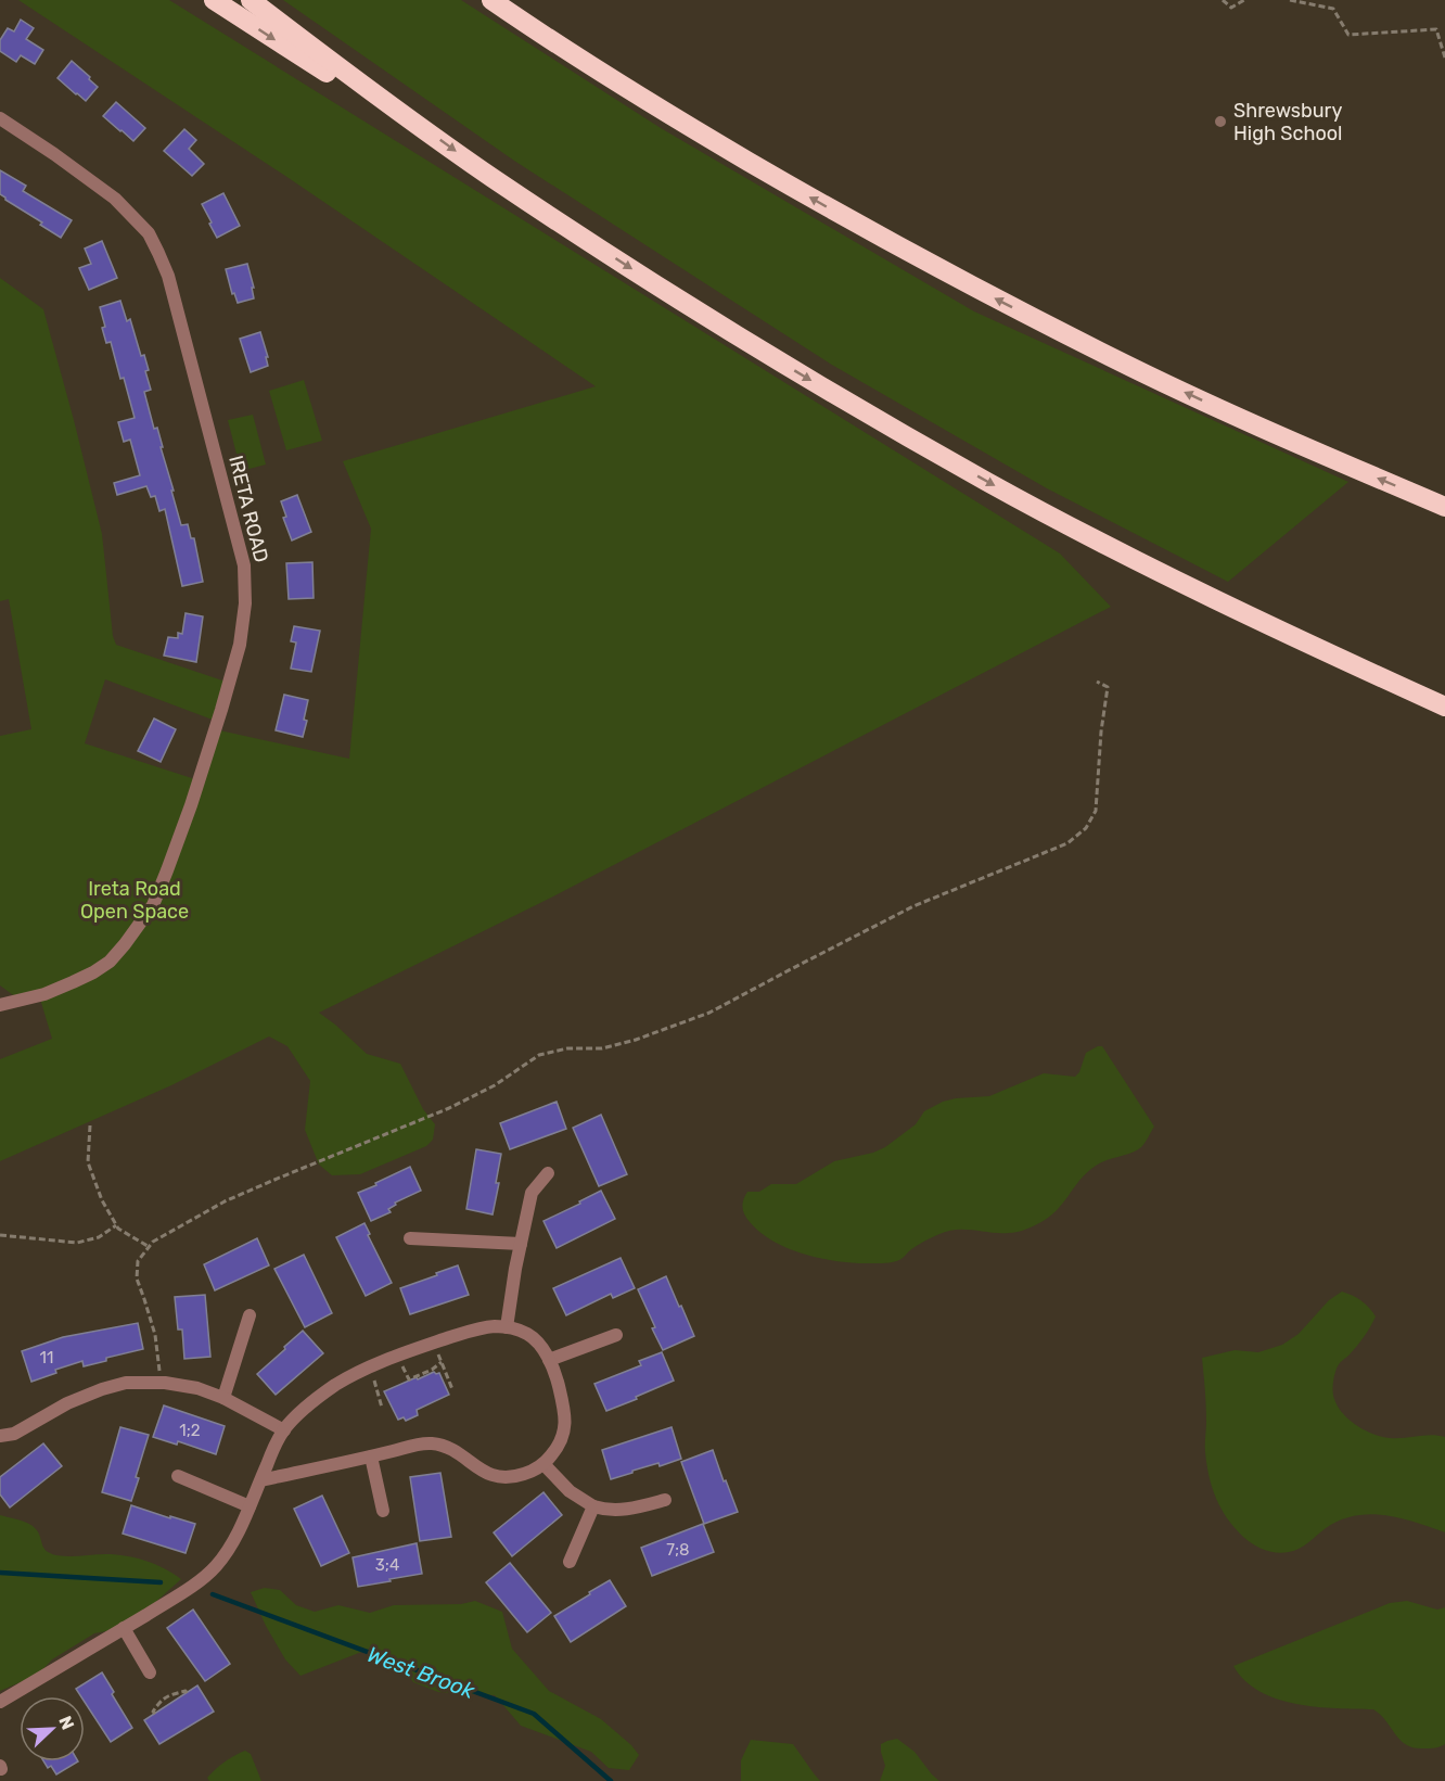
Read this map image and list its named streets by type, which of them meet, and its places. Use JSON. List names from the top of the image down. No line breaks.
{"streets":{"street":["IRETA ROAD"]},"water":["West Brook"],"parks":["Ireta Road Open Space"],"places":["Shrewsbury High School"],"house_numbers":["11","1;2","7;8","3;4"],"north":"top right"}
